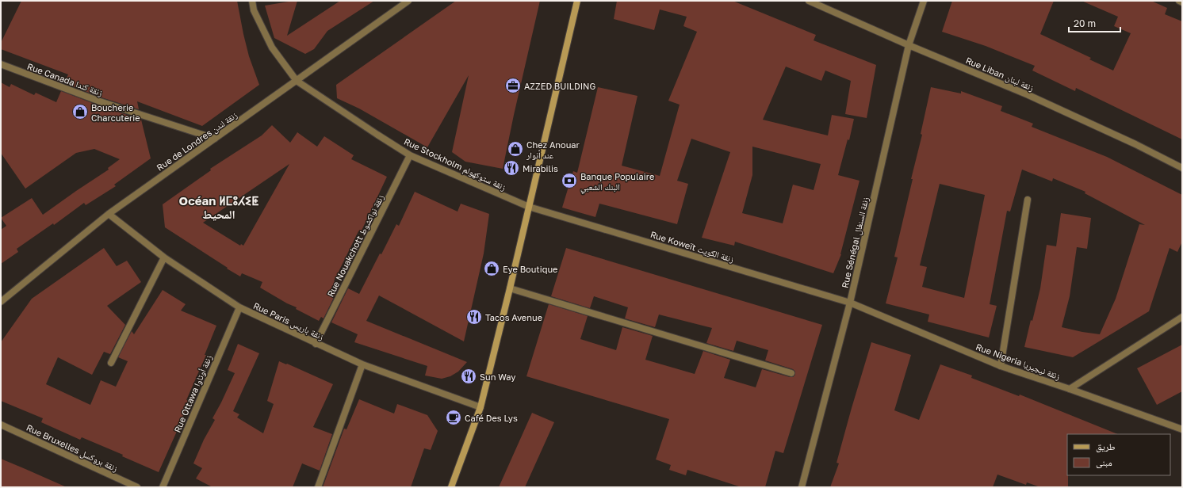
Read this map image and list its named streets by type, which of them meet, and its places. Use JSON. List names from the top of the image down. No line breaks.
{"streets":{"street":["Rue Liban زنقة لبنان","Rue Canada زنقة كندا","Rue de Londres زنقة لندن","Rue Stockholm زنقة ستوكهولم","Rue Sénégal زنقة السنغال","Rue Nouakchott زنقة نواكشوط","Rue Koweït زنقة الكويت","Rue Paris زنقة باريس","Rue Nigeria زنقة نيجيريا","Rue Ottawa زنقة أوتاوا","Rue Bruxelles زنقة بروكسل"]},"crossings":[["Rue Liban زنقة لبنان","Rue Sénégal زنقة السنغال"],["Rue Canada زنقة كندا","Rue de Londres زنقة لندن"],["Rue de Londres زنقة لندن","Rue Stockholm زنقة ستوكهولم"],["Rue de Londres زنقة لندن","Rue Paris زنقة باريس"],["Rue Stockholm زنقة ستوكهولم","Rue Nouakchott زنقة نواكشوط"],["Rue Stockholm زنقة ستوكهولم","Rue Koweït زنقة الكويت"],["Rue Sénégal زنقة السنغال","Rue Koweït زنقة الكويت"],["Rue Sénégal زنقة السنغال","Rue Nigeria زنقة نيجيريا"],["Rue Nouakchott زنقة نواكشوط","Rue Paris زنقة باريس"],["Rue Koweït زنقة الكويت","Rue Nigeria زنقة نيجيريا"],["Rue Paris زنقة باريس","Rue Ottawa زنقة أوتاوا"]],"districts":["Océan ⵍⵎⵓⵃⵉⵟ المحيط"],"places":{"office":["AZZED BUILDING"],"shop":["Boucherie Charcuterie","Chez Anouar عند أنوار","Eye Boutique"],"restaurant":["Mirabilis","Tacos Avenue","Sun Way"],"bank":["Banque Populaire البنك الشعبي"],"cafe":["Café Des Lys"]},"legend":["طريق","مبنى"],"scale_bar":"20 m"}
